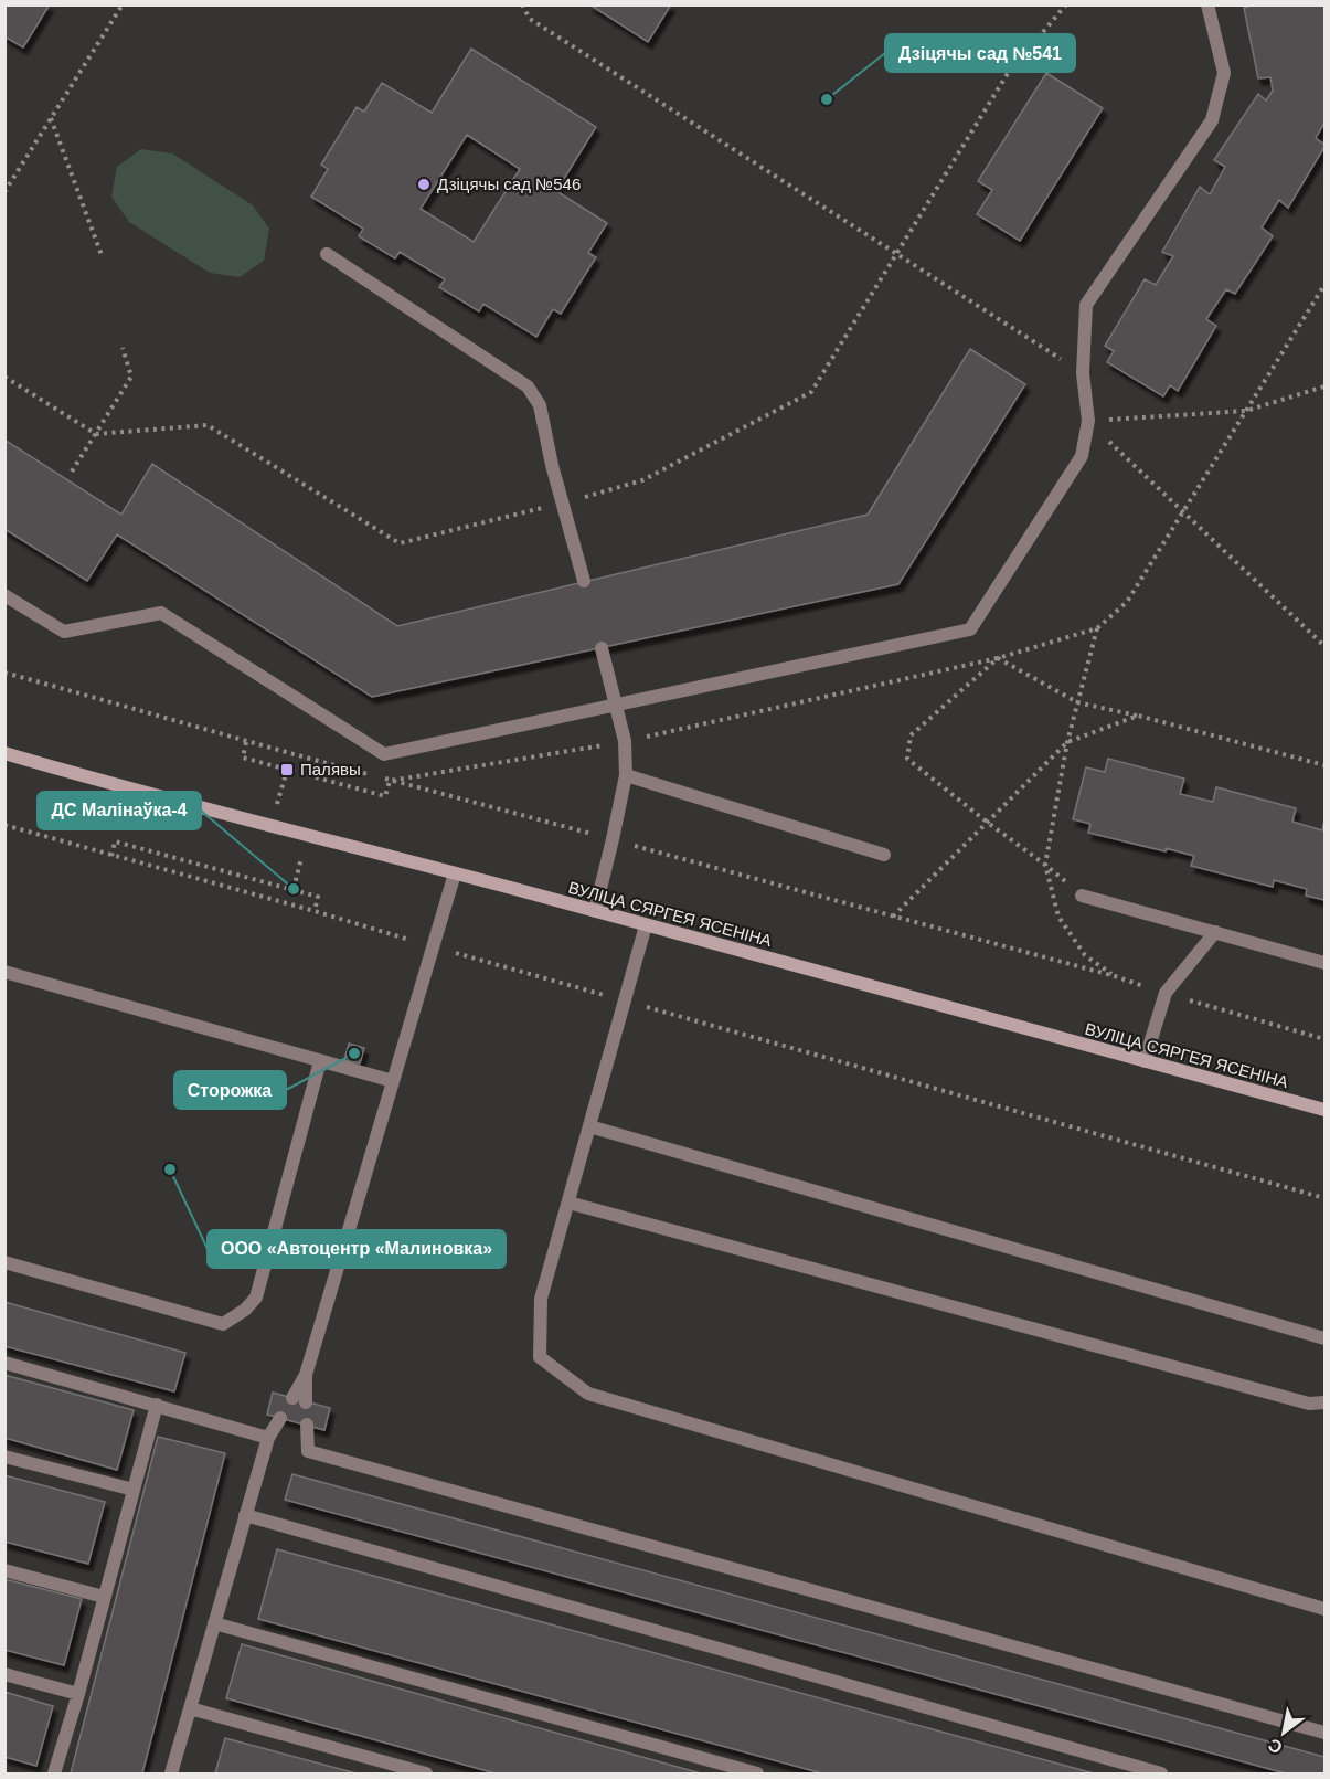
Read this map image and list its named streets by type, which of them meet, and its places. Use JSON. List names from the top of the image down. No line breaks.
{"streets":{"main road":["ВУЛІЦА СЯРГЕЯ ЯСЕНІНА"]},"places":{"other":["Дзіцячы сад №541","Дзіцячы сад №546","ДС Малінаўка-4","Сторожка","ООО «Автоцентр «Малиновка»"],"transit":["Палявы"]},"north":"bottom left"}
